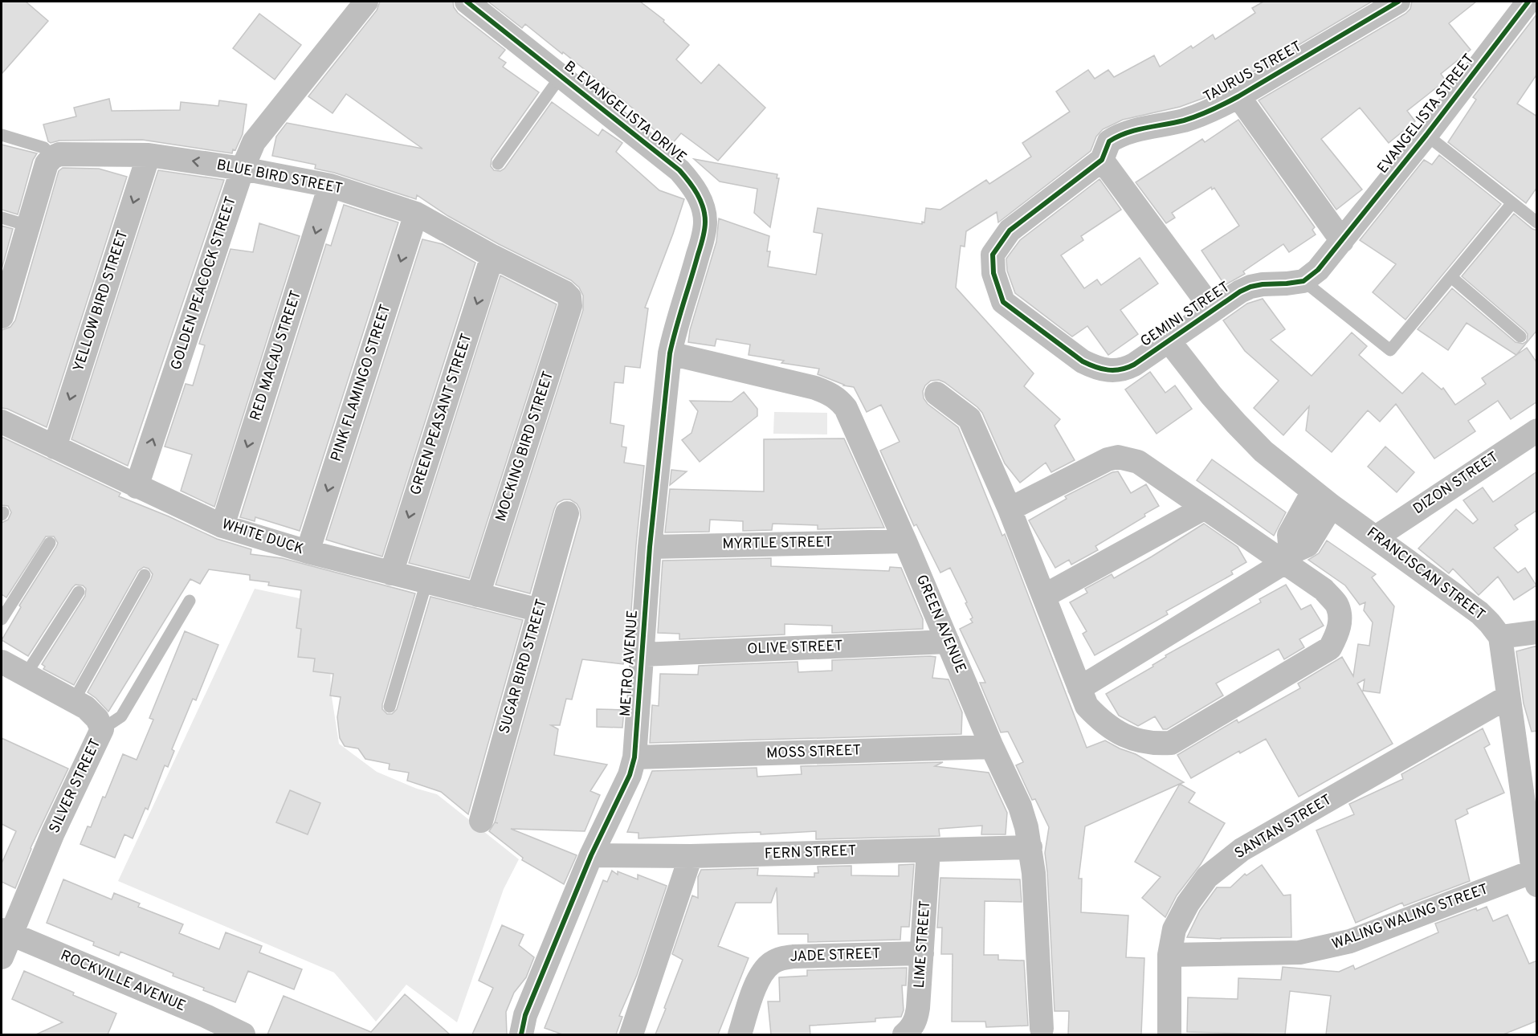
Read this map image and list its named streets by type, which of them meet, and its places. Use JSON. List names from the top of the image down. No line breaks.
{"streets":{"street":["TAURUS STREET","B. EVANGELISTA DRIVE","EVANGELISTA STREET","BLUE BIRD STREET","GOLDEN PEACOCK STREET","YELLOW BIRD STREET","GEMINI STREET","RED MACAU STREET","PINK FLAMINGO STREET","GREEN PEASANT STREET","MOCKING BIRD STREET","DIZON STREET","WHITE DUCK","MYRTLE STREET","FRANCISCAN STREET","GREEN AVENUE","OLIVE STREET","METRO AVENUE","SUGAR BIRD STREET","MOSS STREET","SILVER STREET","SANTAN STREET","FERN STREET","WALING WALING STREET","LIME STREET","JADE STREET","ROCKVILLE AVENUE"]},"crossings":[["TAURUS STREET","GEMINI STREET"],["B. EVANGELISTA DRIVE","METRO AVENUE"],["BLUE BIRD STREET","GOLDEN PEACOCK STREET"],["BLUE BIRD STREET","YELLOW BIRD STREET"],["BLUE BIRD STREET","RED MACAU STREET"],["BLUE BIRD STREET","PINK FLAMINGO STREET"],["BLUE BIRD STREET","GREEN PEASANT STREET"],["BLUE BIRD STREET","MOCKING BIRD STREET"],["GOLDEN PEACOCK STREET","WHITE DUCK"],["YELLOW BIRD STREET","WHITE DUCK"],["GEMINI STREET","FRANCISCAN STREET"],["RED MACAU STREET","WHITE DUCK"],["PINK FLAMINGO STREET","WHITE DUCK"],["GREEN PEASANT STREET","WHITE DUCK"],["MOCKING BIRD STREET","WHITE DUCK"],["DIZON STREET","FRANCISCAN STREET"],["WHITE DUCK","SUGAR BIRD STREET"],["MYRTLE STREET","GREEN AVENUE"],["MYRTLE STREET","METRO AVENUE"],["GREEN AVENUE","OLIVE STREET"],["GREEN AVENUE","METRO AVENUE"],["GREEN AVENUE","MOSS STREET"],["GREEN AVENUE","FERN STREET"],["OLIVE STREET","METRO AVENUE"],["METRO AVENUE","MOSS STREET"],["METRO AVENUE","FERN STREET"],["SILVER STREET","ROCKVILLE AVENUE"],["SANTAN STREET","WALING WALING STREET"],["FERN STREET","LIME STREET"],["LIME STREET","JADE STREET"]],"one_way":["RED MACAU STREET","PINK FLAMINGO STREET","GREEN PEASANT STREET"]}
